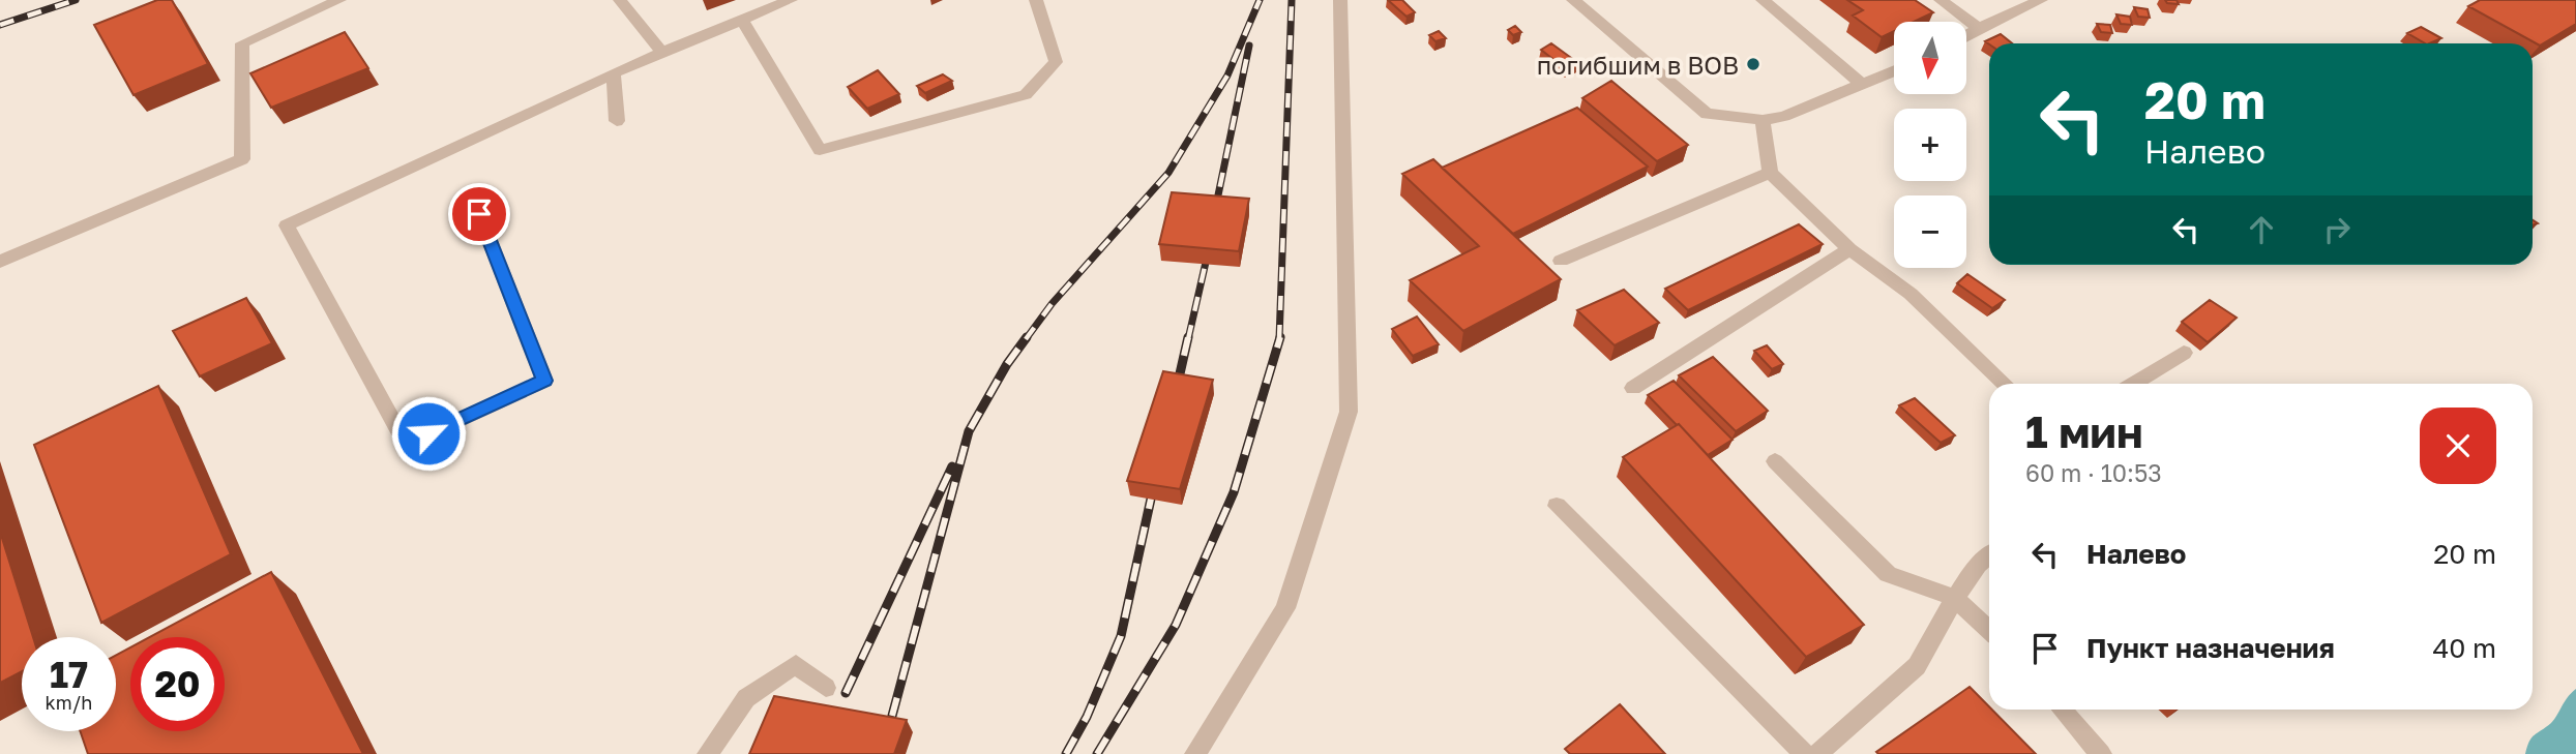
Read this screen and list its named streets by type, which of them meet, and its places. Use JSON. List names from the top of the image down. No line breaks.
{"places":["погибшим в ВОВ"],"north":"bottom","page":{"map_buttons":["+","−"],"turn":["20 m","Налево"],"heading":["1 мин","60 m · 10:53"],"list":[{"name":"Налево","value":"20 m"},{"name":"Пункт назначения","value":"40 m"}],"speed":"17 km/h","limit":"20"}}
